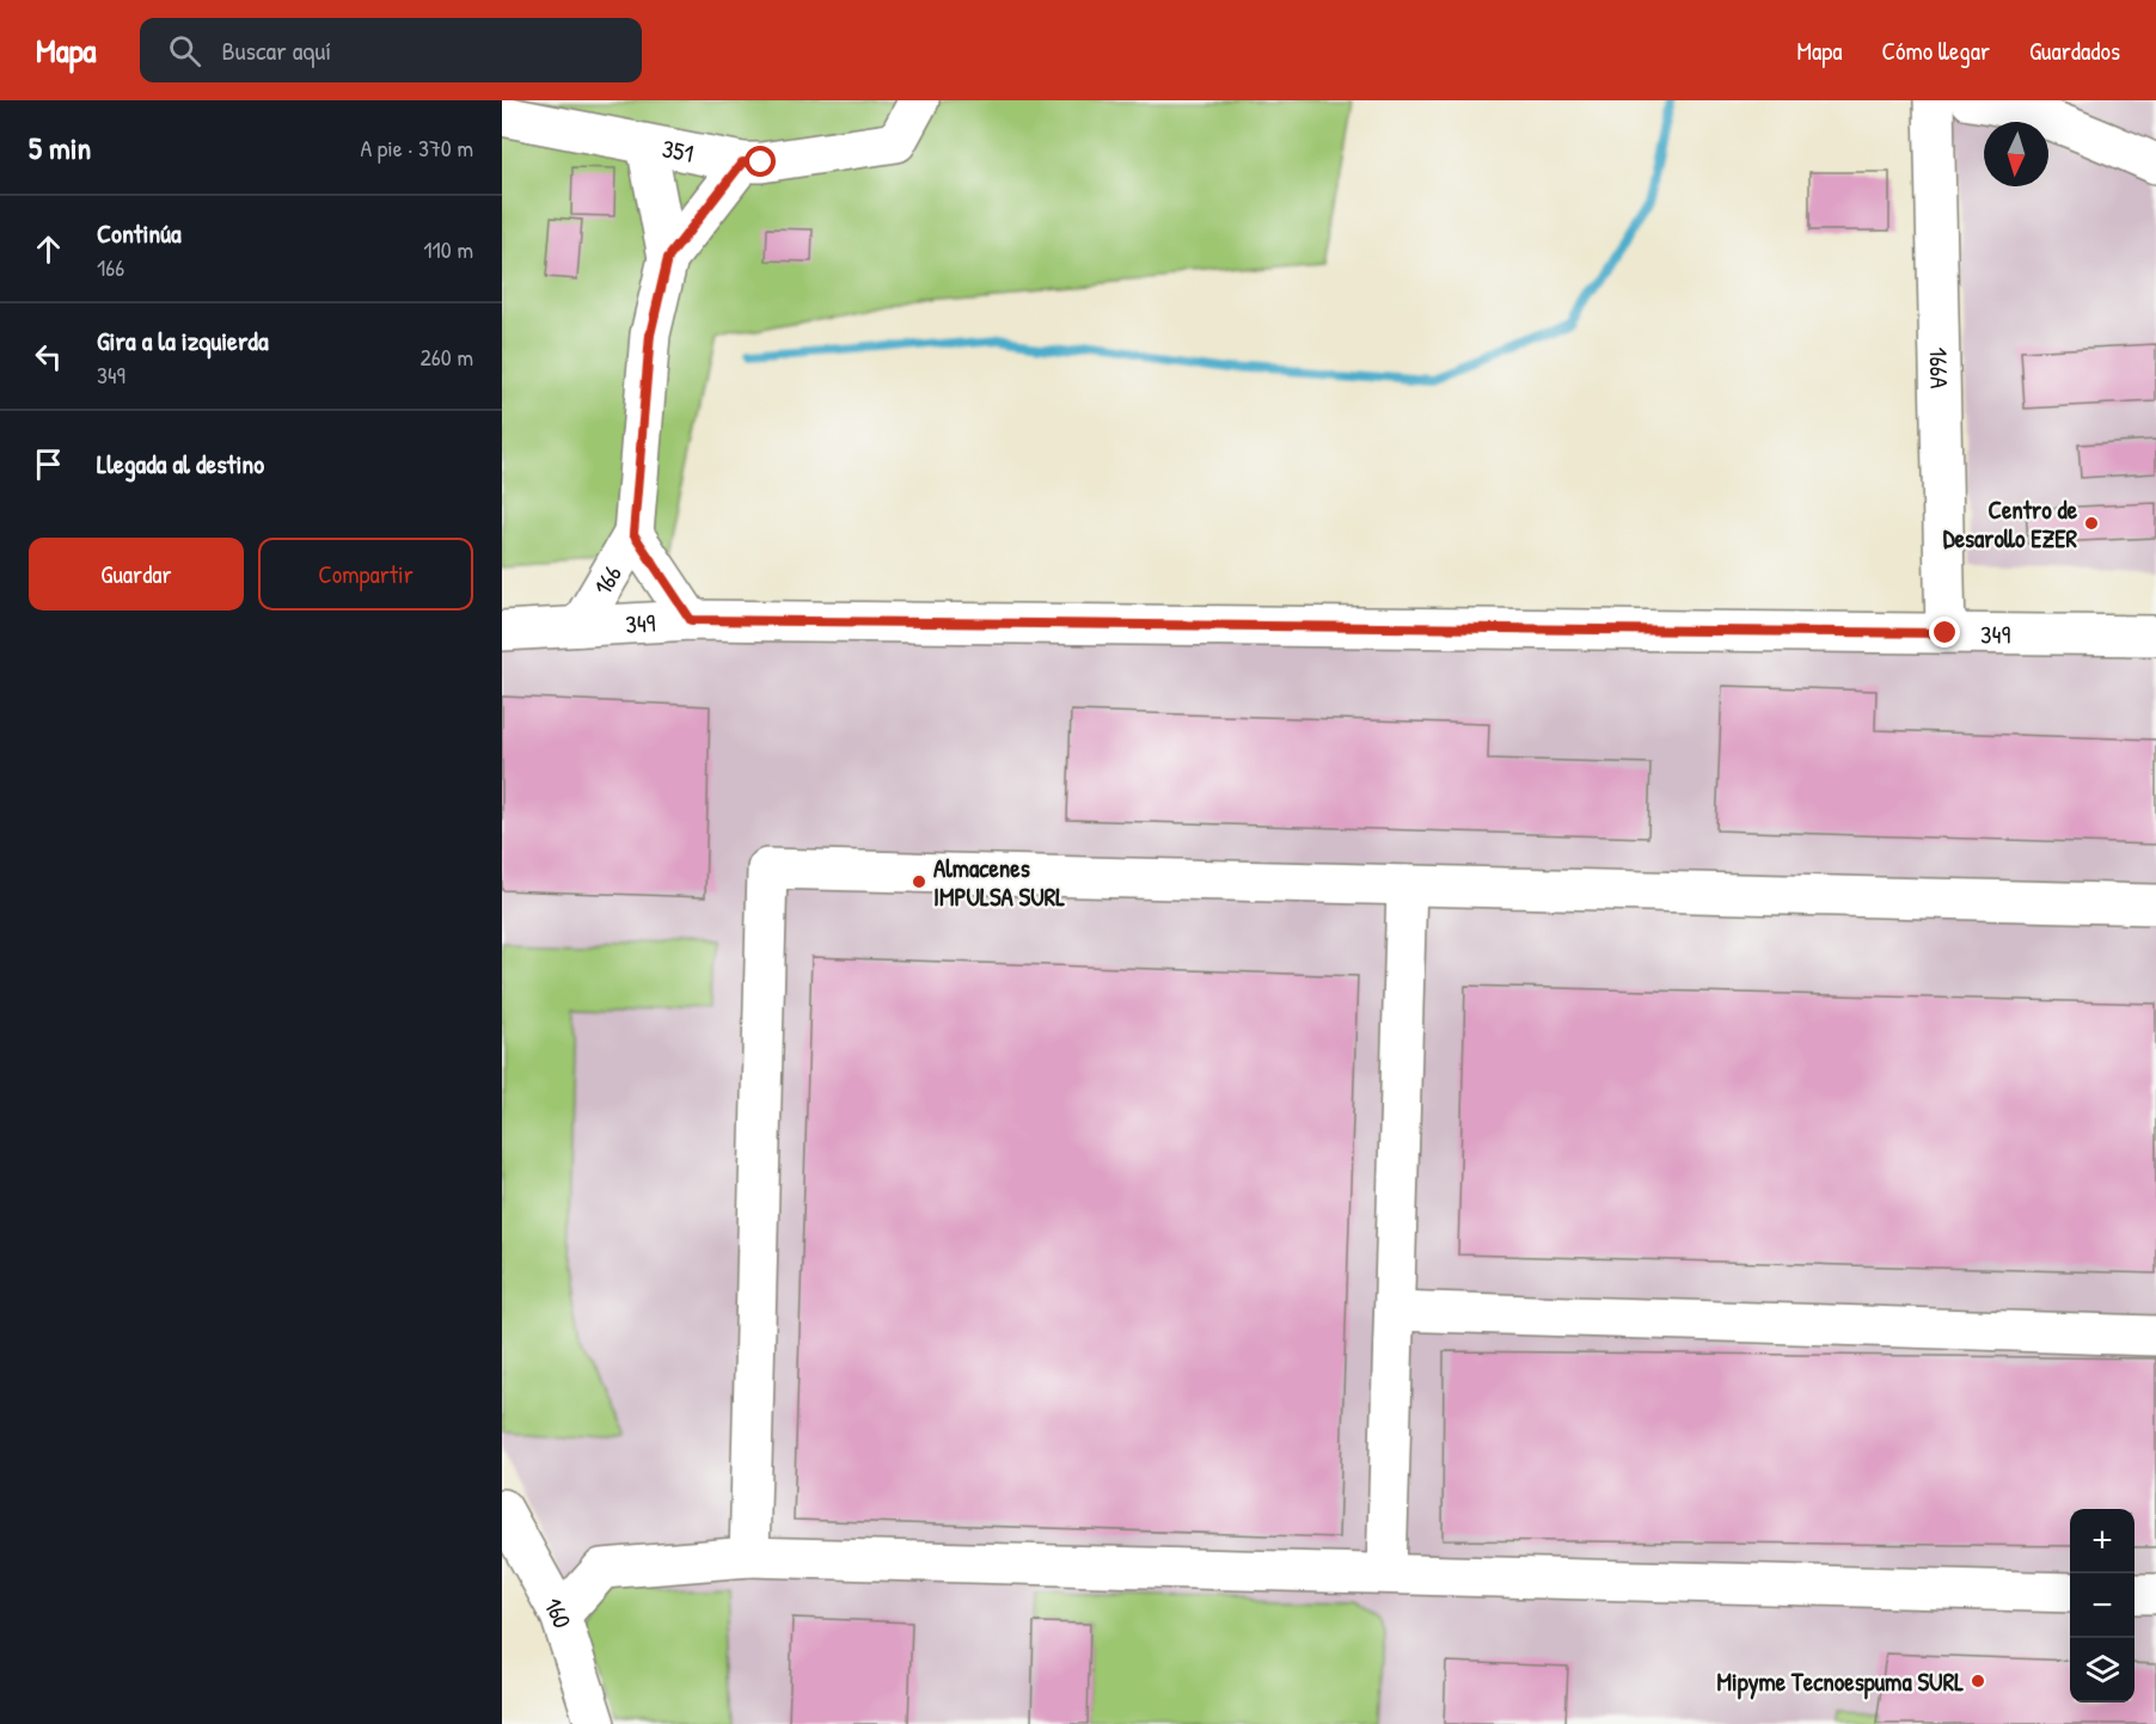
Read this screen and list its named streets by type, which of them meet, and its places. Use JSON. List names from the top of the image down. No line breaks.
{"streets":{"street":["351","166A","166","349","160"]},"crossings":[["351","166"],["166A","349"],["166","349"]],"places":["Centro de Desarollo EZER","Almacenes IMPULSA SURL","Mipyme Tecnoespuma SURL"],"north":"bottom","page":{"header":"Mapa","search":"Buscar aquí","nav":["Mapa","Cómo llegar","Guardados"],"heading":["5 min","A pie · 370 m"],"list":[["Continúa","166","110 m"],["Gira a la izquierda","349","260 m"],"Llegada al destino"],"buttons":["Guardar","Compartir"],"map_buttons":["+","−"]}}
